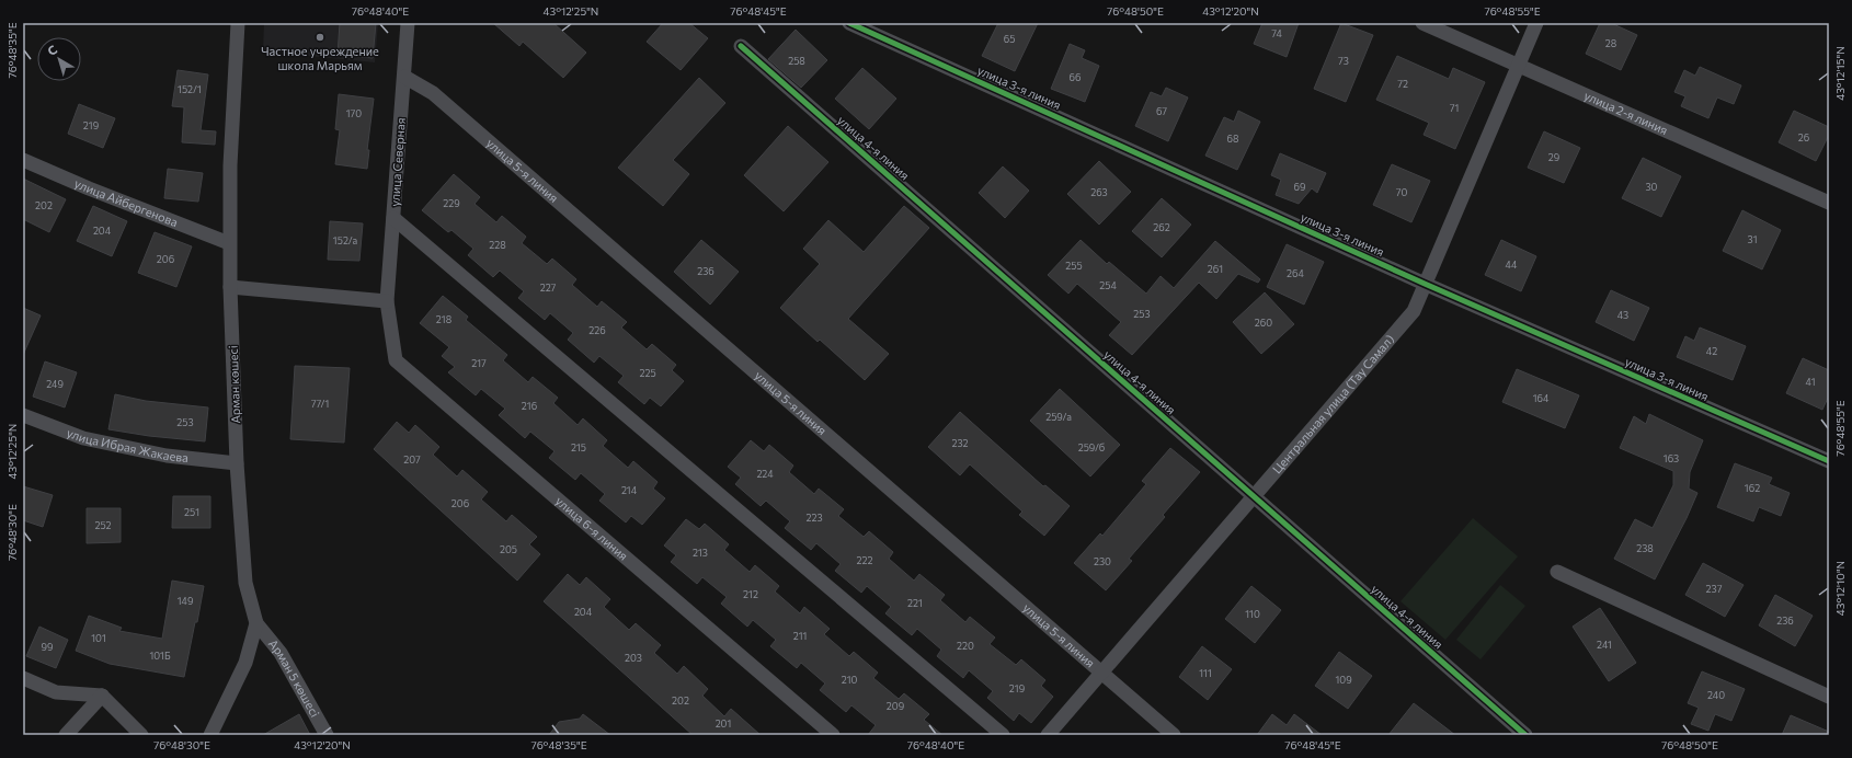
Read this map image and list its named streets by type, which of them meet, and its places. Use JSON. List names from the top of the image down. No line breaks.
{"streets":{"street":["улица 3-я линия","улица 2-я линия","улица 4-я линия","улица Северная","улица 5-я линия","улица Айбергенова","Арман көшесі","Центральная улица (Тау Самал)","улица Ибрая Жакаева","улица 6-я линия","Арман 5 көшесі"]},"crossings":[["улица 3-я линия","Центральная улица (Тау Самал)"],["улица 2-я линия","Центральная улица (Тау Самал)"],["улица 4-я линия","Центральная улица (Тау Самал)"],["улица Северная","улица 5-я линия"],["улица Северная","улица 6-я линия"],["улица 5-я линия","Центральная улица (Тау Самал)"],["улица Айбергенова","Арман көшесі"],["Арман көшесі","улица Ибрая Жакаева"],["Арман көшесі","Арман 5 көшесі"]],"places":["Частное учреждение школа Марьям"],"house_numbers":["74","65","28","258","73","66","72","152/1","71","67","170","219","26","68","29","69","30","263","70","229","202","262","204","31","152/а","228","206","44","255","261","236","264","254","227","253","43","218","260","226","42","217","225","41","249","164","77/1","216","259/а","253","232","215","259/б","163","207","224","162","214","206","251","223","252","238","205","213","222","230","237","212","149","221","204","110","236","211","101","241","220","99","101Б","203","111","210","109","219","240","202","209","201"],"north":"top left","coordinates":["76°48'40\"E","43°12'25\"N","76°48'45\"E","76°48'50\"E","43°12'20\"N","76°48'55\"E","76°48'35\"E","43°12'15\"N","76°48'30\"E","43°12'10\"N"]}
